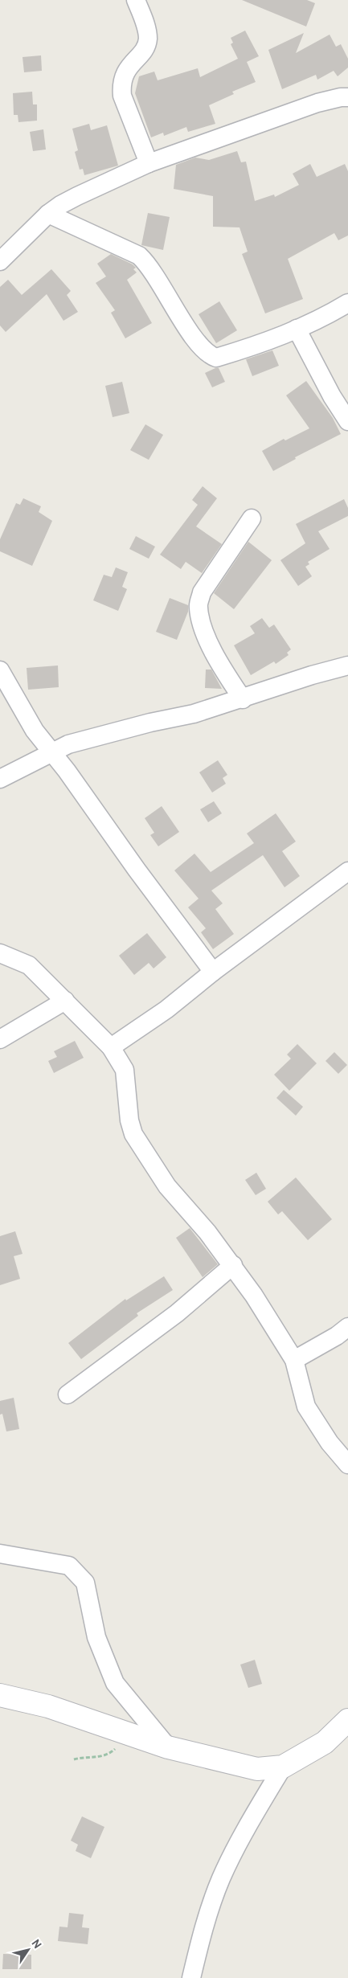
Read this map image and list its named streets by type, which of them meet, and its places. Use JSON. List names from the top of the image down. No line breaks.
{"north":"top right"}
